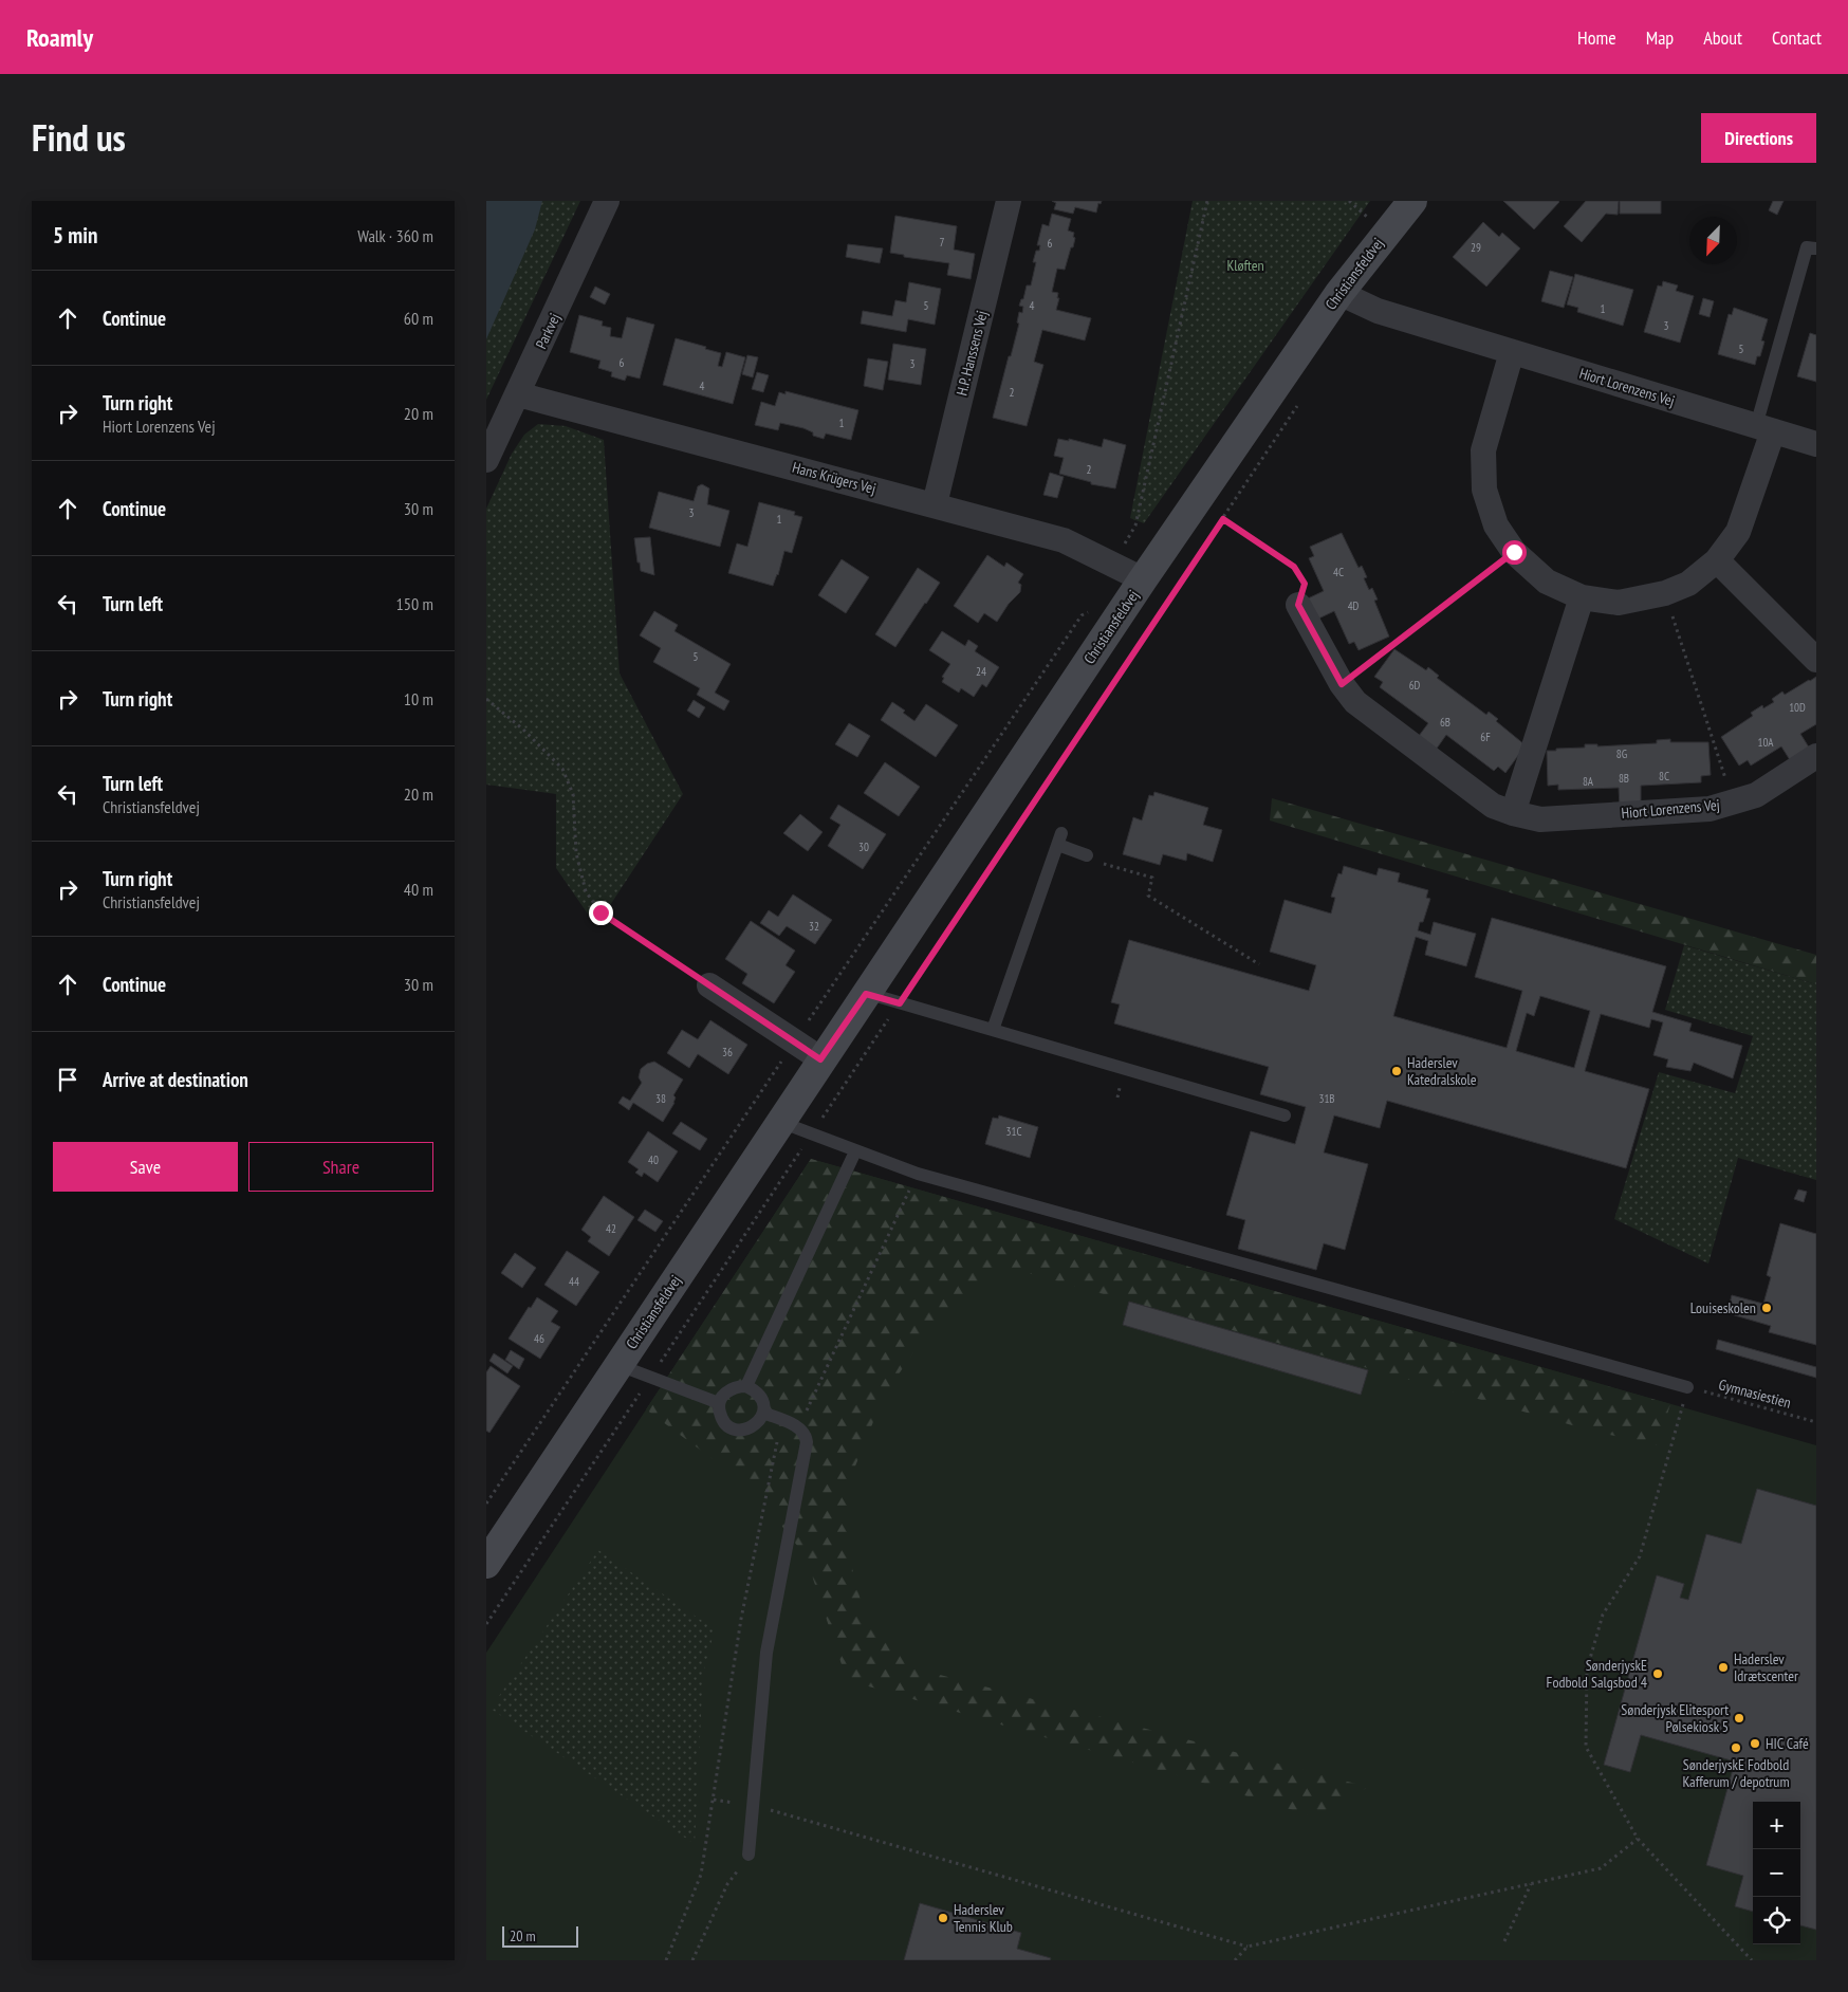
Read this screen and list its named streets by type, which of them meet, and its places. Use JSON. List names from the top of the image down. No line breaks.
{"streets":{"street":["Christiansfeldvej","Parkvej","H.P. Hanssens Vej","Hiort Lorenzens Vej","Hans Krügers Vej"],"path":["Gymnasiestien"]},"crossings":[["Christiansfeldvej","Hiort Lorenzens Vej"],["Christiansfeldvej","Hans Krügers Vej"],["Parkvej","Hans Krügers Vej"],["H.P. Hanssens Vej","Hans Krügers Vej"]],"parks":["Kløften"],"places":["Haderslev Katedralskole","Louiseskolen","Haderslev Idrætscenter","SønderjyskE Fodbold Salgsbod 4","Sønderjysk Elitesport Pølsekiosk 5","HIC Café","SønderjyskE Fodbold Kafferum / depotrum","Haderslev Tennis Klub"],"house_numbers":["7","6","29","5","4","1","3","5","6","3","4","2","1","2","3","1","4C","4D","5","24","6D","10D","6B","6F","10A","8G","8C","8B","8A","30","32","36","38","31B","31C","40","42","44","46"],"scale_bar":"20 m","north":"bottom left","page":{"header":"Roamly","nav":["Home","Map","About","Contact"],"title":"Find us","buttons":["Directions",["Save","Share"]],"heading":["5 min","Walk · 360 m"],"list":[["Continue","60 m"],["Turn right","Hiort Lorenzens Vej","20 m"],["Continue","30 m"],["Turn left","150 m"],["Turn right","10 m"],["Turn left","Christiansfeldvej","20 m"],["Turn right","Christiansfeldvej","40 m"],["Continue","30 m"],"Arrive at destination"],"map_buttons":["+","−"],"scale":"20 m"}}
